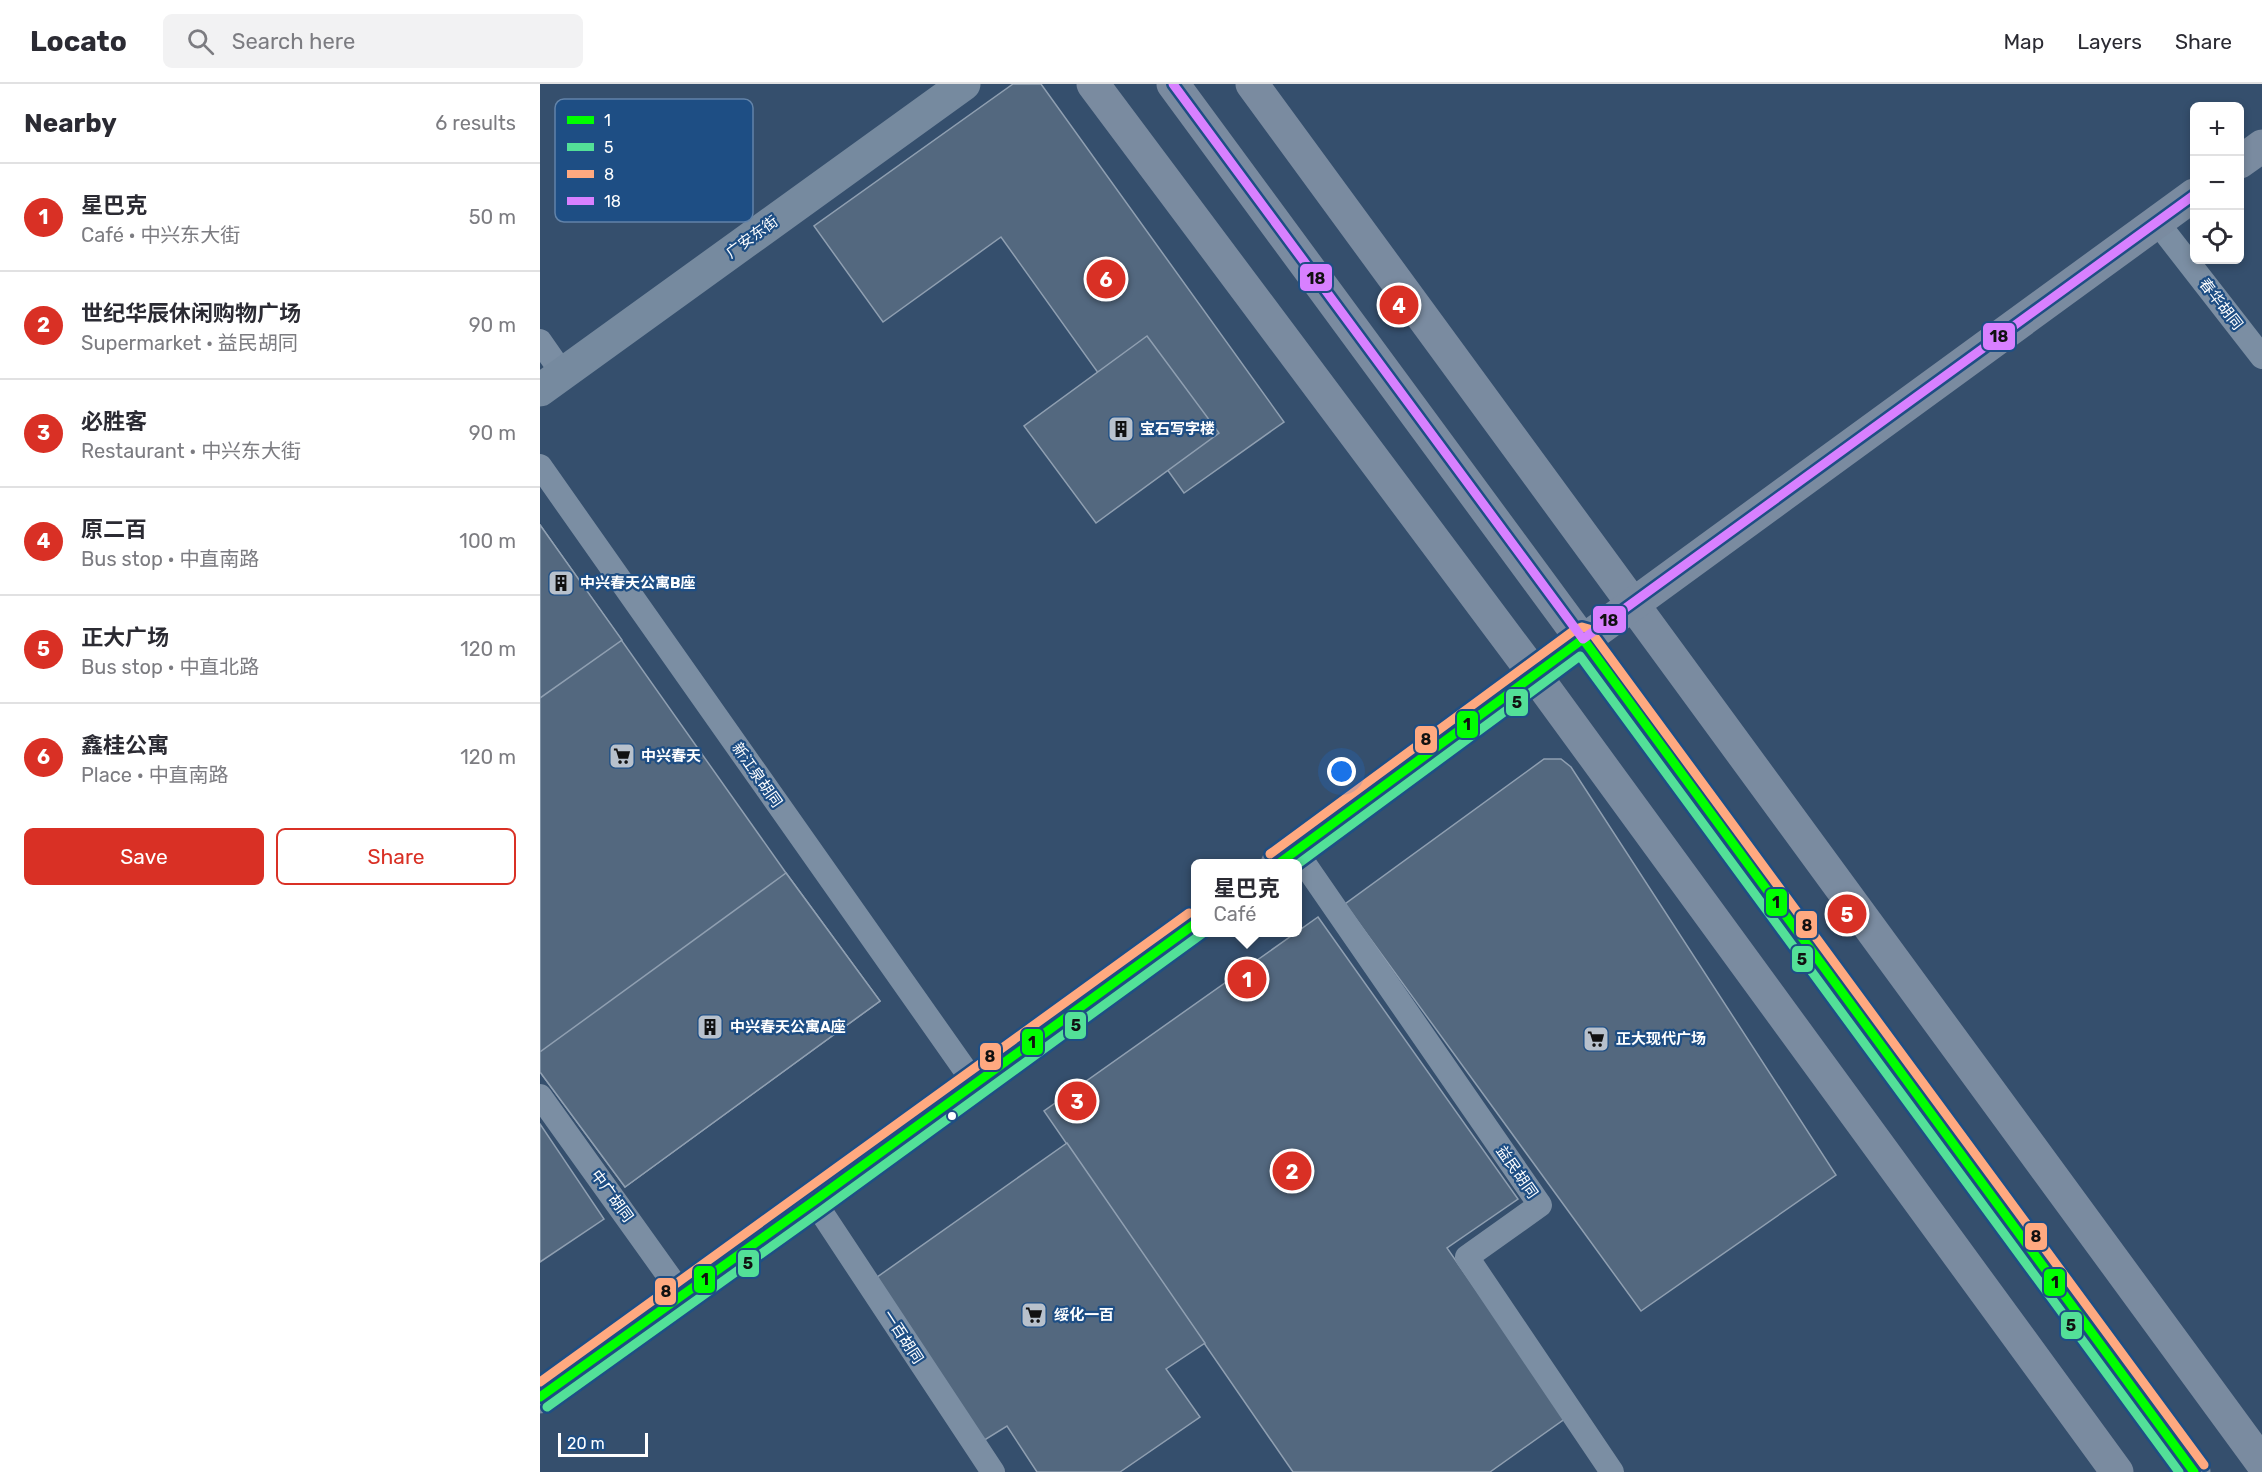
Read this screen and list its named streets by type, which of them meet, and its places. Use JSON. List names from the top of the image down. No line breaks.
{"streets":{"main road":["广安东街"],"street":["春华胡同","新江泉胡同","益民胡同","中广胡同","一百胡同"]},"places":{"building":["宝石写字楼","中兴春天公寓B座","中兴春天公寓A座"],"supermarket":["中兴春天","正大现代广场","绥化一百"]},"lines":["transit line 18","transit line 8","transit line 1","transit line 5"],"legend":["1","5","8","18"],"scale_bar":"20 m","page":{"header":"Locato","search":"Search here","nav":["Map","Layers","Share"],"heading":["Nearby","6 results"],"map_buttons":["+","−"],"list":[{"mark":"1","name":"星巴克","note":"Café · 中兴东大街","value":"50 m"},{"mark":"2","name":"世纪华辰休闲购物广场","note":"Supermarket · 益民胡同","value":"90 m"},{"mark":"3","name":"必胜客","note":"Restaurant · 中兴东大街","value":"90 m"},{"mark":"4","name":"原二百","note":"Bus stop · 中直南路","value":"100 m"},{"mark":"5","name":"正大广场","note":"Bus stop · 中直北路","value":"120 m"},{"mark":"6","name":"鑫桂公寓","note":"Place · 中直南路","value":"120 m"}],"pins":["6","4","5","1","3","2"],"buttons":["Save","Share"],"popup":["星巴克","Café"],"scale":"20 m"}}
